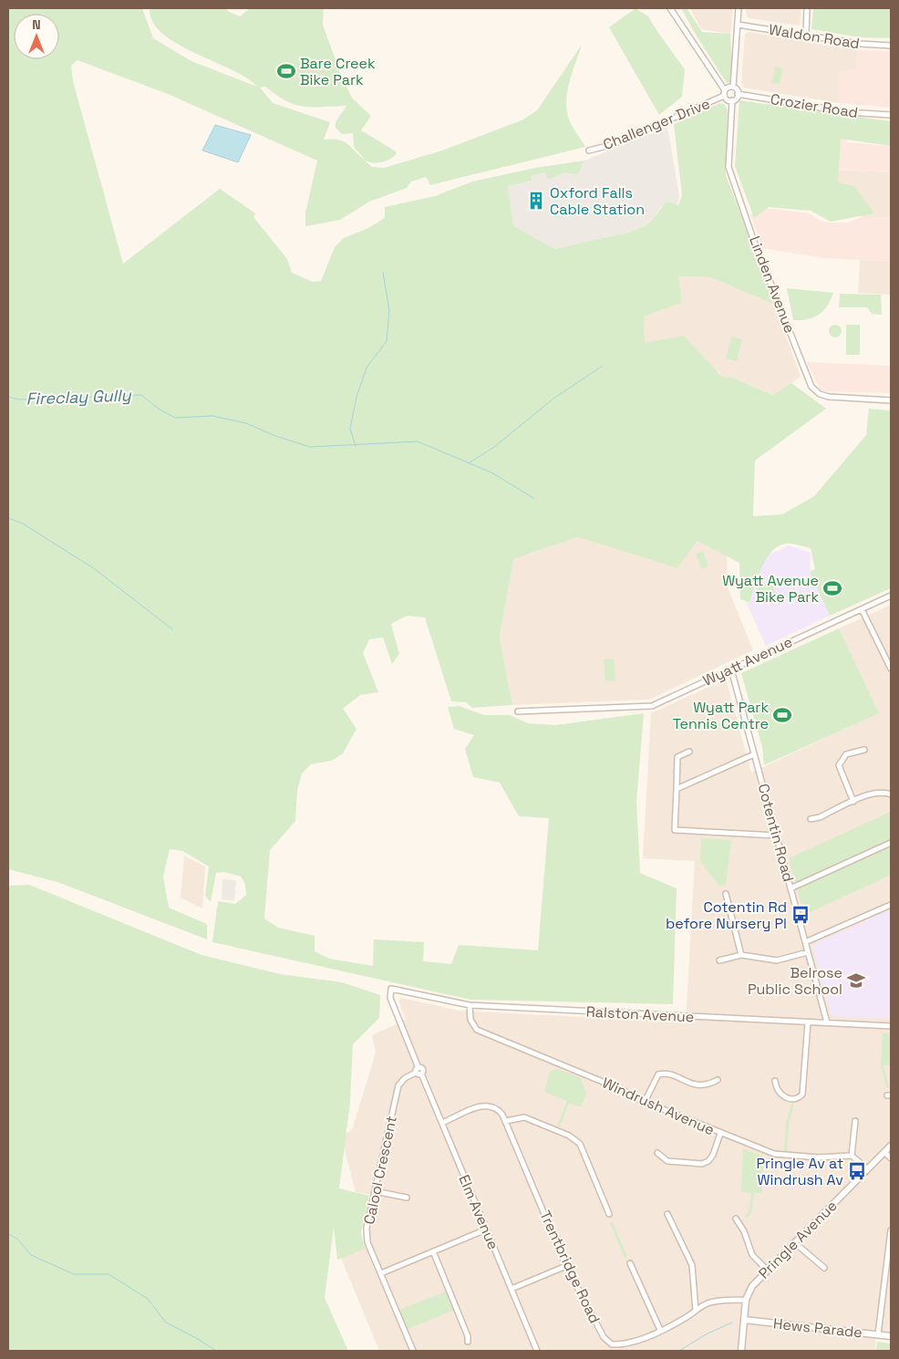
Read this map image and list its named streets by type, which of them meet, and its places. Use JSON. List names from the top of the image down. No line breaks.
{"streets":{"street":["Waldon Road","Crozier Road","Challenger Drive","Linden Avenue","Wyatt Avenue","Cotentin Road","Ralston Avenue","Windrush Avenue","Calool Crescent","Elm Avenue","Pringle Avenue","Trentbridge Road","Hews Parade"]},"crossings":[["Wyatt Avenue","Cotentin Road"],["Cotentin Road","Ralston Avenue"],["Ralston Avenue","Windrush Avenue"],["Ralston Avenue","Elm Avenue"],["Calool Crescent","Elm Avenue"],["Elm Avenue","Trentbridge Road"],["Pringle Avenue","Trentbridge Road"],["Pringle Avenue","Hews Parade"]],"water":["Fireclay Gully"],"places":{"sports":["Bare Creek Bike Park","Wyatt Avenue Bike Park","Wyatt Park Tennis Centre"],"building":["Oxford Falls Cable Station"],"bus stop":["Cotentin Rd before Nursery Pl","Pringle Av at Windrush Av"],"school or university":["Belrose Public School"]},"north":"top"}
